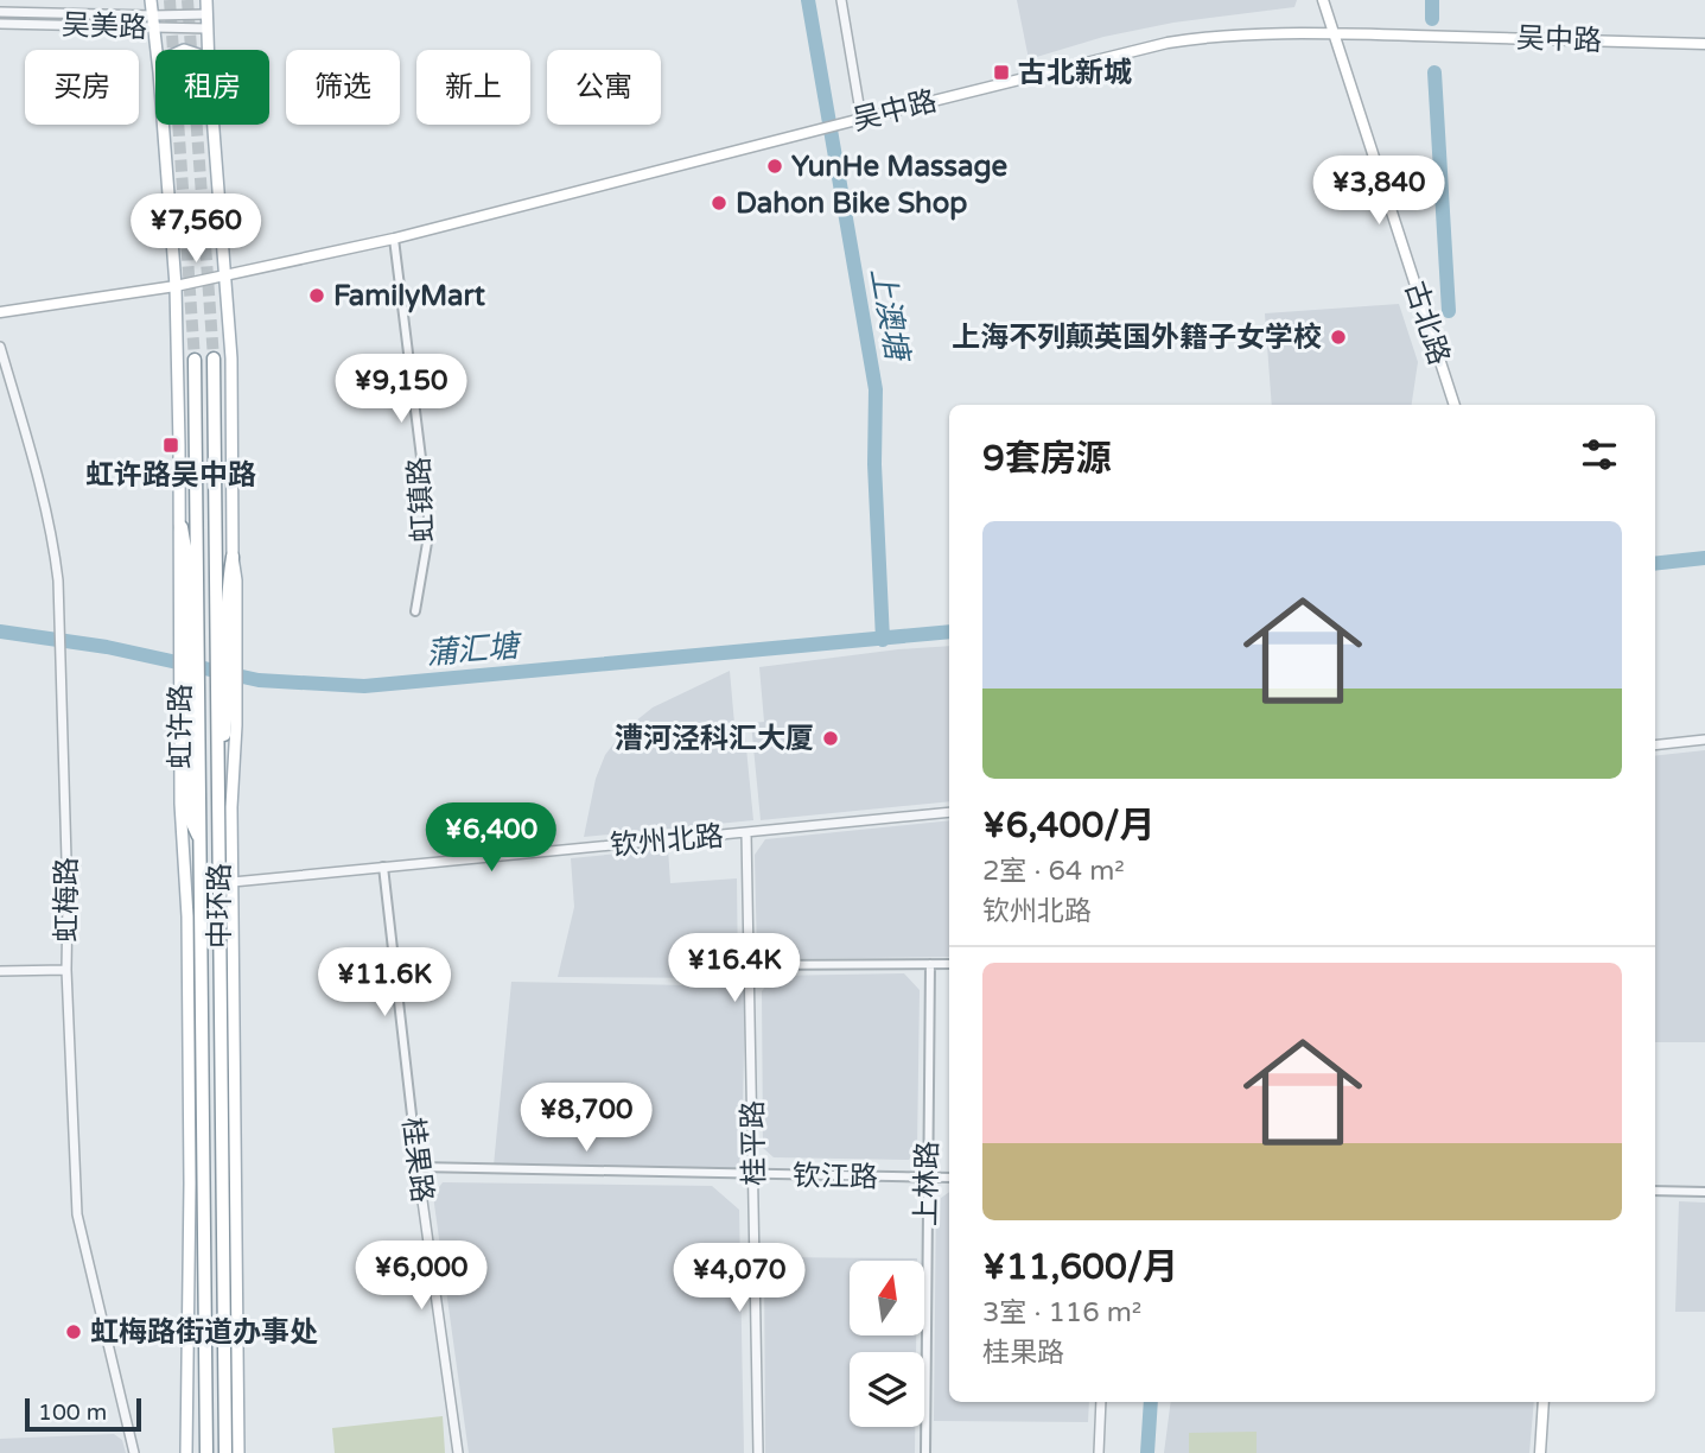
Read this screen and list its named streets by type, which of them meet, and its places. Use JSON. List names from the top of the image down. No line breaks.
{"streets":{"highway":["中环路"],"main road":["吴中路","古北路","虹许路"],"street":["吴美路","虹镇路","钦州北路","虹梅路","桂平路","桂果路","钦江路","上林路"]},"crossings":[["吴中路","古北路"],["吴中路","虹镇路"],["虹许路","钦州北路"],["虹许路","中环路"],["钦州北路","桂平路"],["钦州北路","桂果路"],["桂平路","钦江路"],["桂果路","钦江路"],["钦江路","上林路"]],"water":["上澳塘","蒲汇塘"],"places":{"transit":["古北新城","虹许路吴中路"],"other":["YunHe Massage","Dahon Bike Shop","FamilyMart","上海不列颠英国外籍子女学校","漕河泾科汇大厦","虹梅路街道办事处"]},"scale_bar":"100 m","north":"top","page":{"chip":["买房","租房","筛选","新上","公寓"],"price":["¥3,840","¥7,560","¥9,150","¥6,400","¥16.4K","¥11.6K","¥8,700","¥6,000","¥4,070"],"heading":"9套房源","list":[{"name":"¥6,400/月","note":"2室 · 64 m² · 钦州北路"},{"name":"¥11,600/月","note":"3室 · 116 m² · 桂果路"}],"scale":"100 m"}}
